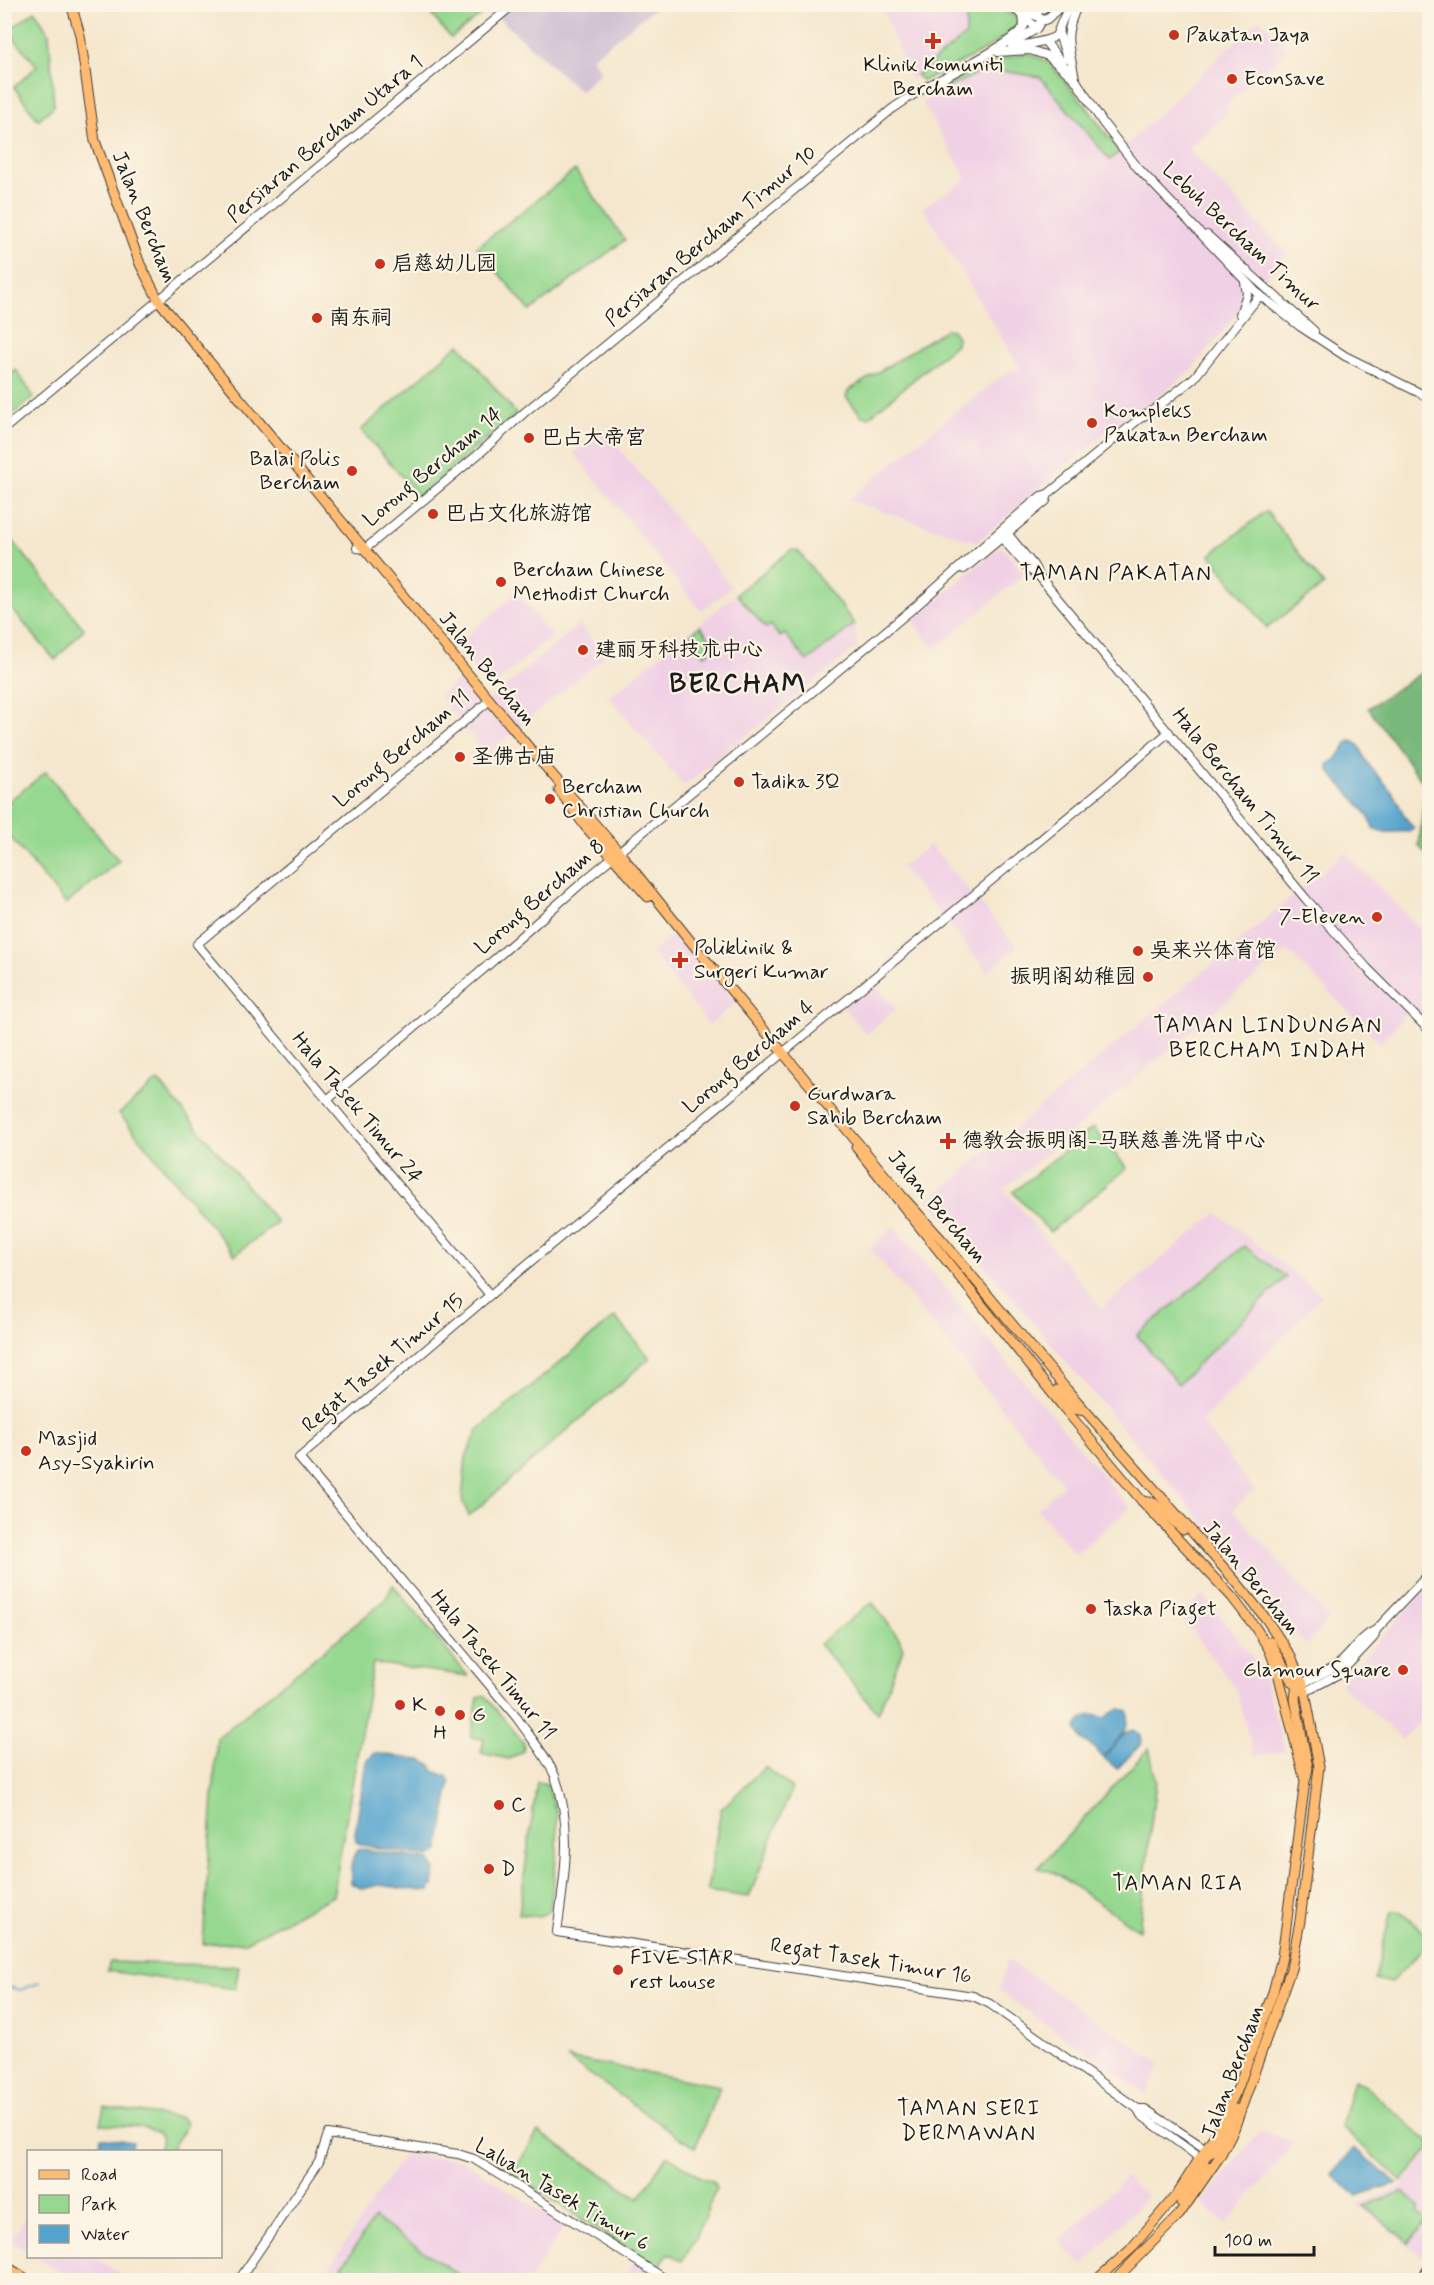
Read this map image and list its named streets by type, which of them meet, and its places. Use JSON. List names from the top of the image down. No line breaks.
{"streets":{"main road":["Jalan Bercham"],"street":["Persiaran Bercham Utara 1","Persiaran Bercham Timur 10","Lebuh Bercham Timur","Lorong Bercham 14","Lorong Bercham 11","Hala Bercham Timur 11","Lorong Bercham 8","Lorong Bercham 4","Hala Tasek Timur 24","Regat Tasek Timur 15","Hala Tasek Timur 11","Regat Tasek Timur 16","Laluan Tasek Timur 6"]},"crossings":[["Persiaran Bercham Utara 1","Jalan Bercham"],["Jalan Bercham","Lorong Bercham 14"],["Jalan Bercham","Lorong Bercham 11"],["Jalan Bercham","Lorong Bercham 8"],["Jalan Bercham","Lorong Bercham 4"],["Jalan Bercham","Regat Tasek Timur 16"],["Persiaran Bercham Timur 10","Lorong Bercham 14"],["Lorong Bercham 11","Hala Tasek Timur 24"],["Hala Bercham Timur 11","Lorong Bercham 8"],["Hala Bercham Timur 11","Lorong Bercham 4"],["Lorong Bercham 8","Hala Tasek Timur 24"],["Lorong Bercham 4","Hala Tasek Timur 24"],["Lorong Bercham 4","Regat Tasek Timur 15"],["Hala Tasek Timur 24","Regat Tasek Timur 15"],["Regat Tasek Timur 15","Hala Tasek Timur 11"],["Hala Tasek Timur 11","Regat Tasek Timur 16"]],"districts":["TAMAN PAKATAN","BERCHAM","TAMAN LINDUNGAN BERCHAM INDAH","TAMAN RIA","TAMAN SERI DERMAWAN"],"places":{"other":["Pakatan Jaya","Econsave","启慈幼儿园","南东祠","Kompleks Pakatan Bercham","巴占大帝宫","Balai Polis Bercham","巴占文化旅游馆","Bercham Chinese Methodist Church","建丽牙科技术中心","圣佛古庙","Tadika 3Q","Bercham Christian Church","7-Eleven","吴来兴体育馆","振明阁幼稚园","Gurdwara Sahib Bercham","Masjid Asy-Syakirin","Taska Piaget","Glamour Square","K","H","G","C","D","FIVE STAR rest house"],"health":["Klinik Komuniti Bercham","Poliklinik & Surgeri Kumar","德教会振明阁-马联慈善洗肾中心"]},"legend":["Road","Park","Water"],"scale_bar":"100 m"}
